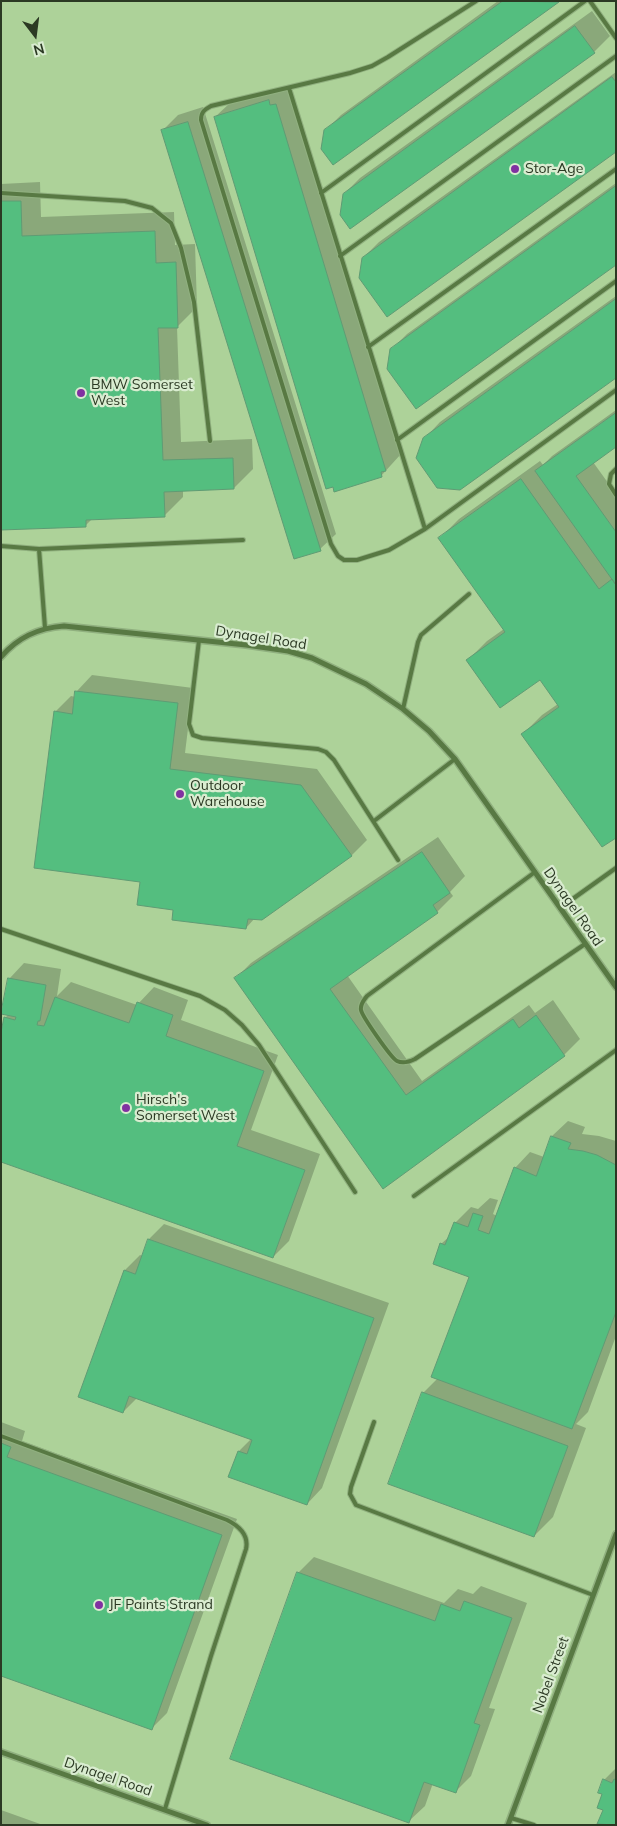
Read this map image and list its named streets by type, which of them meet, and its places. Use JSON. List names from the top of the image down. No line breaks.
{"streets":{"street":["Dynagel Road","Nobel Street"]},"places":["Stor-Age","BMW Somerset West","Outdoor Warehouse","Hirsch's Somerset West","JF Paints Strand"],"north":"bottom"}
